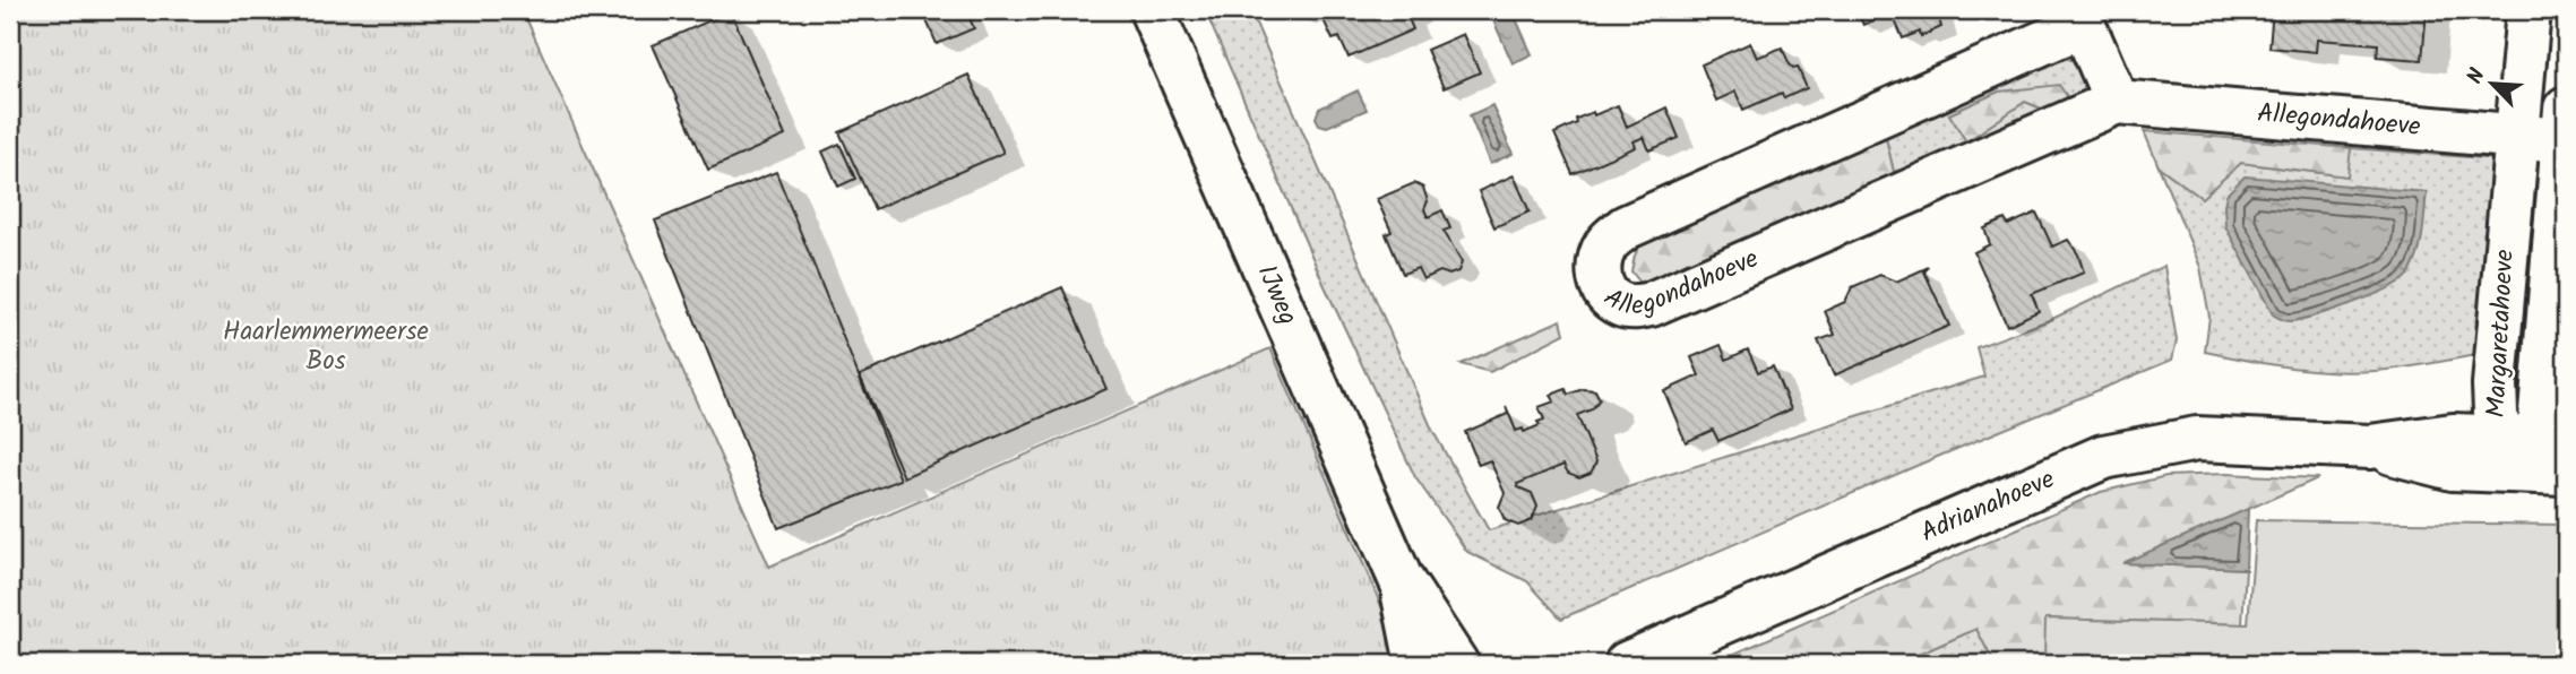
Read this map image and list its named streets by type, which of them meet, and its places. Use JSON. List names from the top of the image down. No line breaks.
{"streets":{"street":["Allegondahoeve","IJweg","Margaretahoeve","Adrianahoeve"]},"crossings":[["Allegondahoeve","Margaretahoeve"],["Margaretahoeve","Adrianahoeve"]],"parks":["Haarlemmermeerse Bos"],"north":"top left"}
